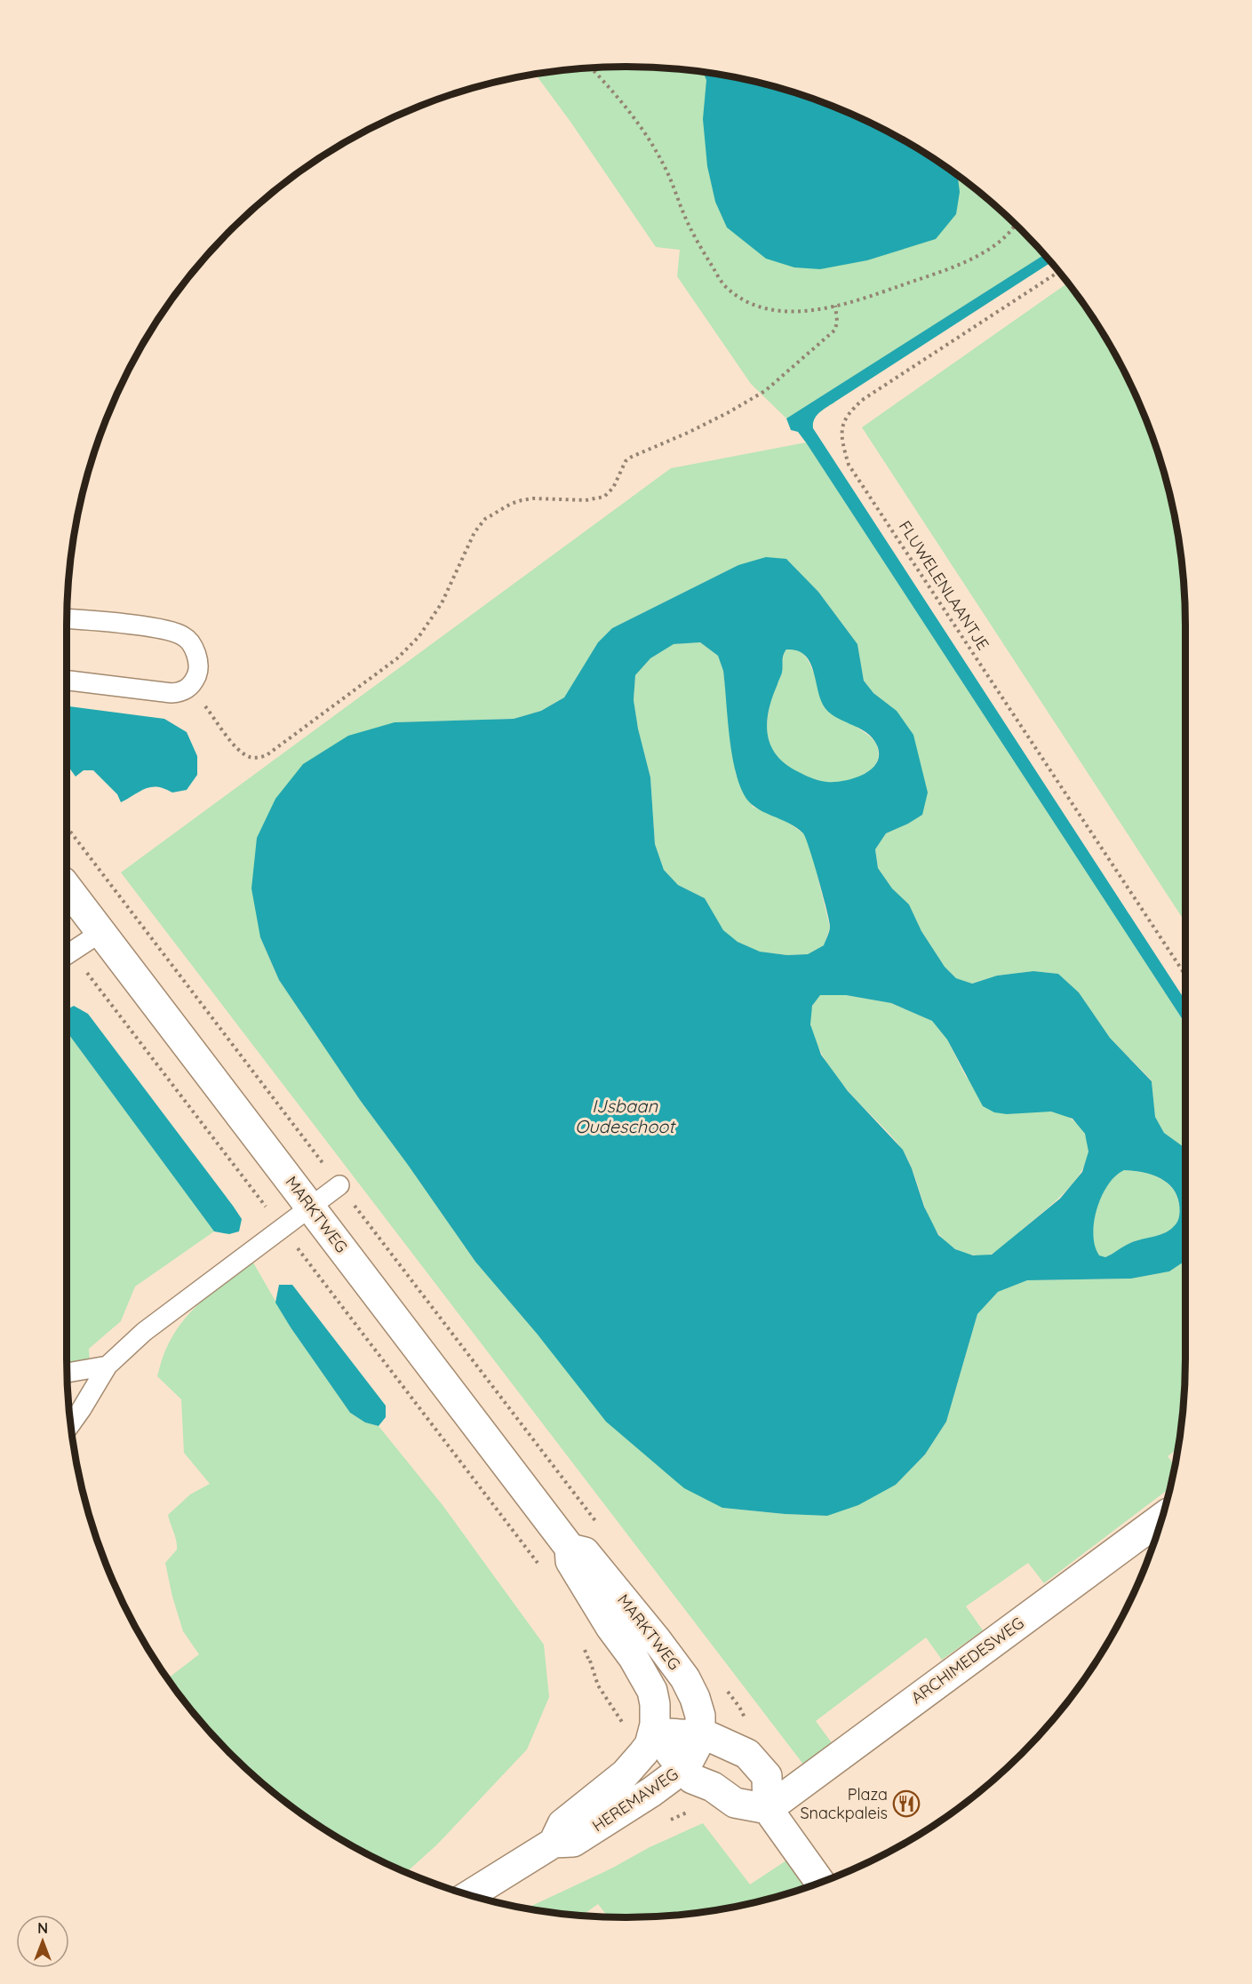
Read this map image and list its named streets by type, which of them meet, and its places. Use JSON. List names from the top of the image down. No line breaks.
{"streets":{"street":["MARKTWEG","ARCHIMEDESWEG","HEREMAWEG"],"path":["FLUWELENLAANTJE"]},"crossings":[["MARKTWEG","HEREMAWEG"]],"water":["IJsbaan Oudeschoot"],"places":{"restaurant":["Plaza Snackpaleis"]},"north":"top"}
